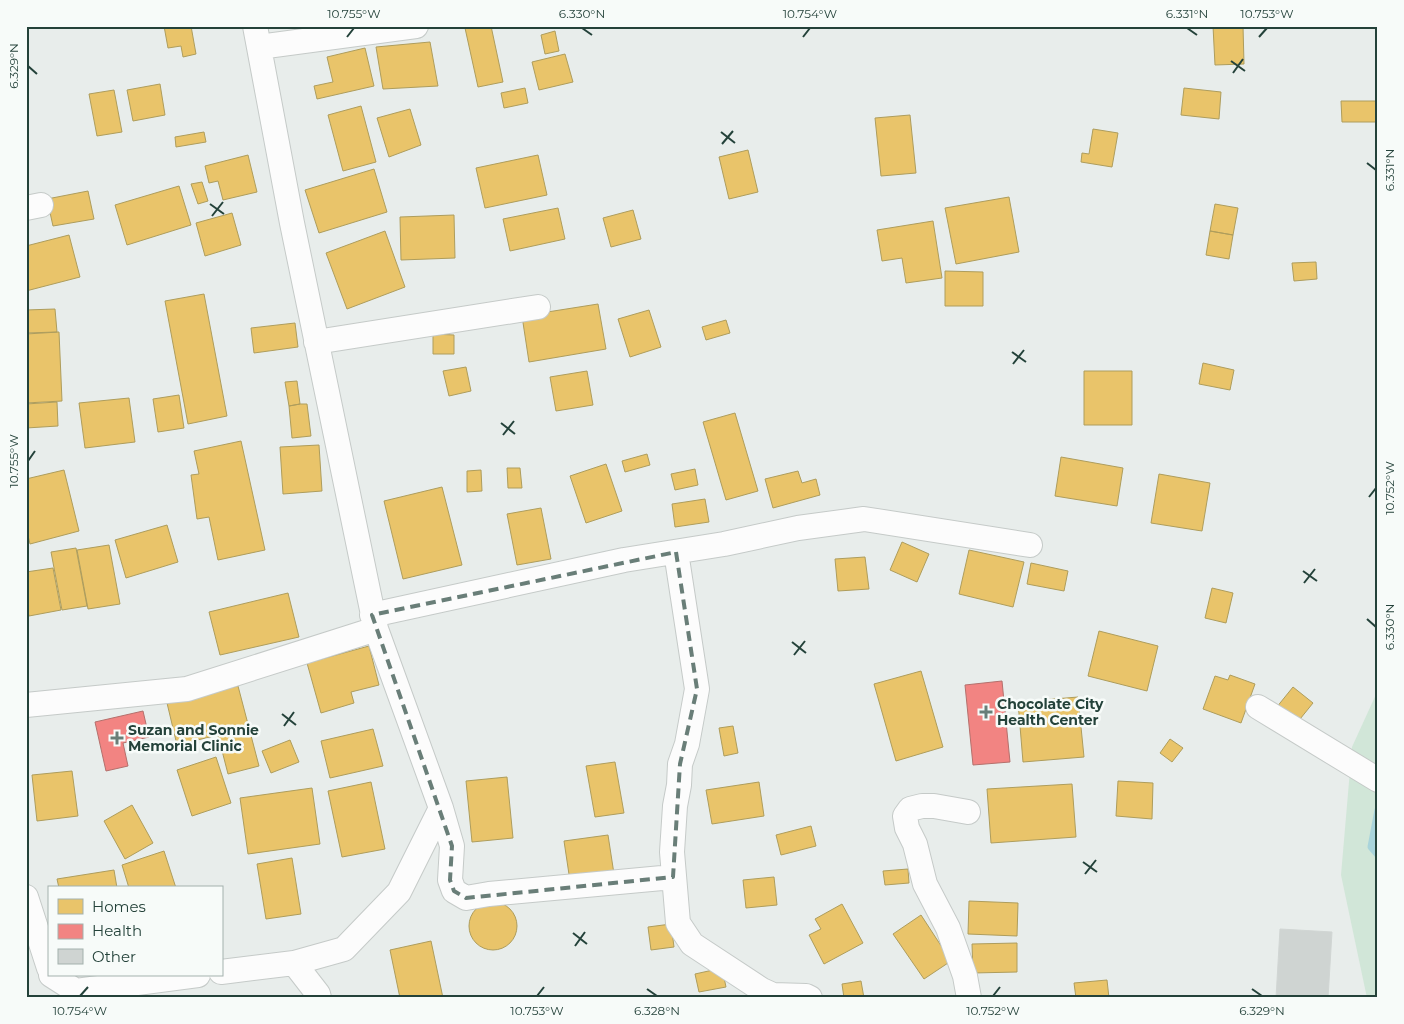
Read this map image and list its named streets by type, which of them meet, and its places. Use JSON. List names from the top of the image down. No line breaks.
{"places":{"health":["Chocolate City Health Center","Suzan and Sonnie Memorial Clinic"]},"legend":["Homes","Health","Other"],"coordinates":["10.755°W","6.330°N","10.754°W","6.331°N","10.753°W","6.329°N","10.752°W","6.328°N"]}
